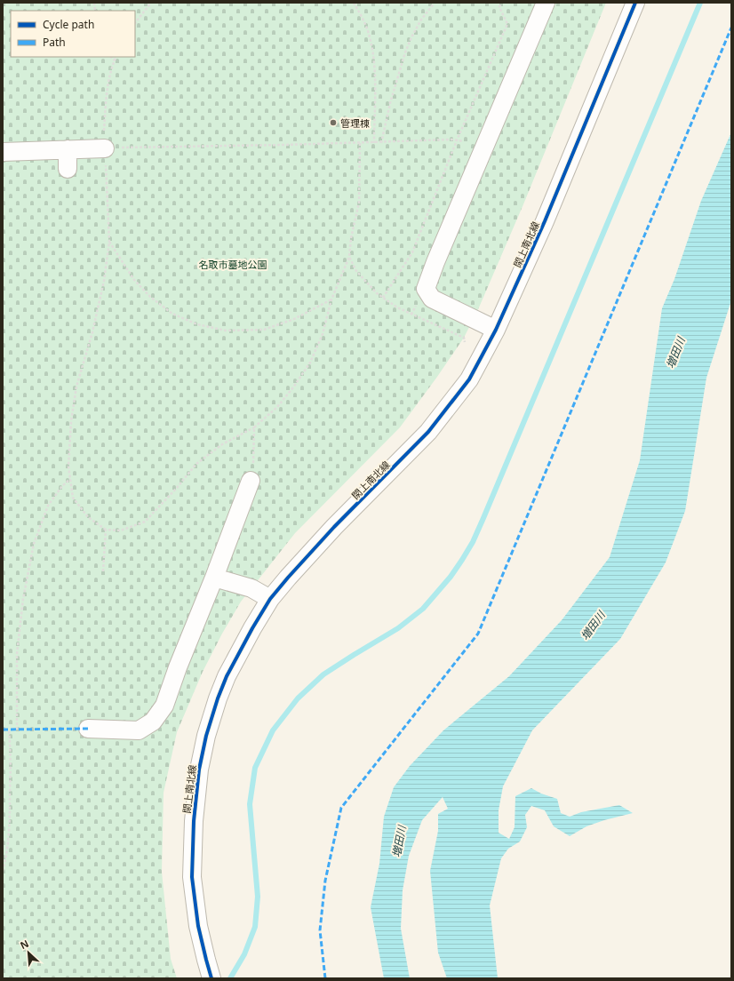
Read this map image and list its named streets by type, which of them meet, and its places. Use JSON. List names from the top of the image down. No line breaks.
{"streets":{"street":["閖上南北線"]},"water":["増田川"],"parks":["名取市墓地公園"],"places":["管理棟"],"legend":["Cycle path","Path"],"north":"top left"}
